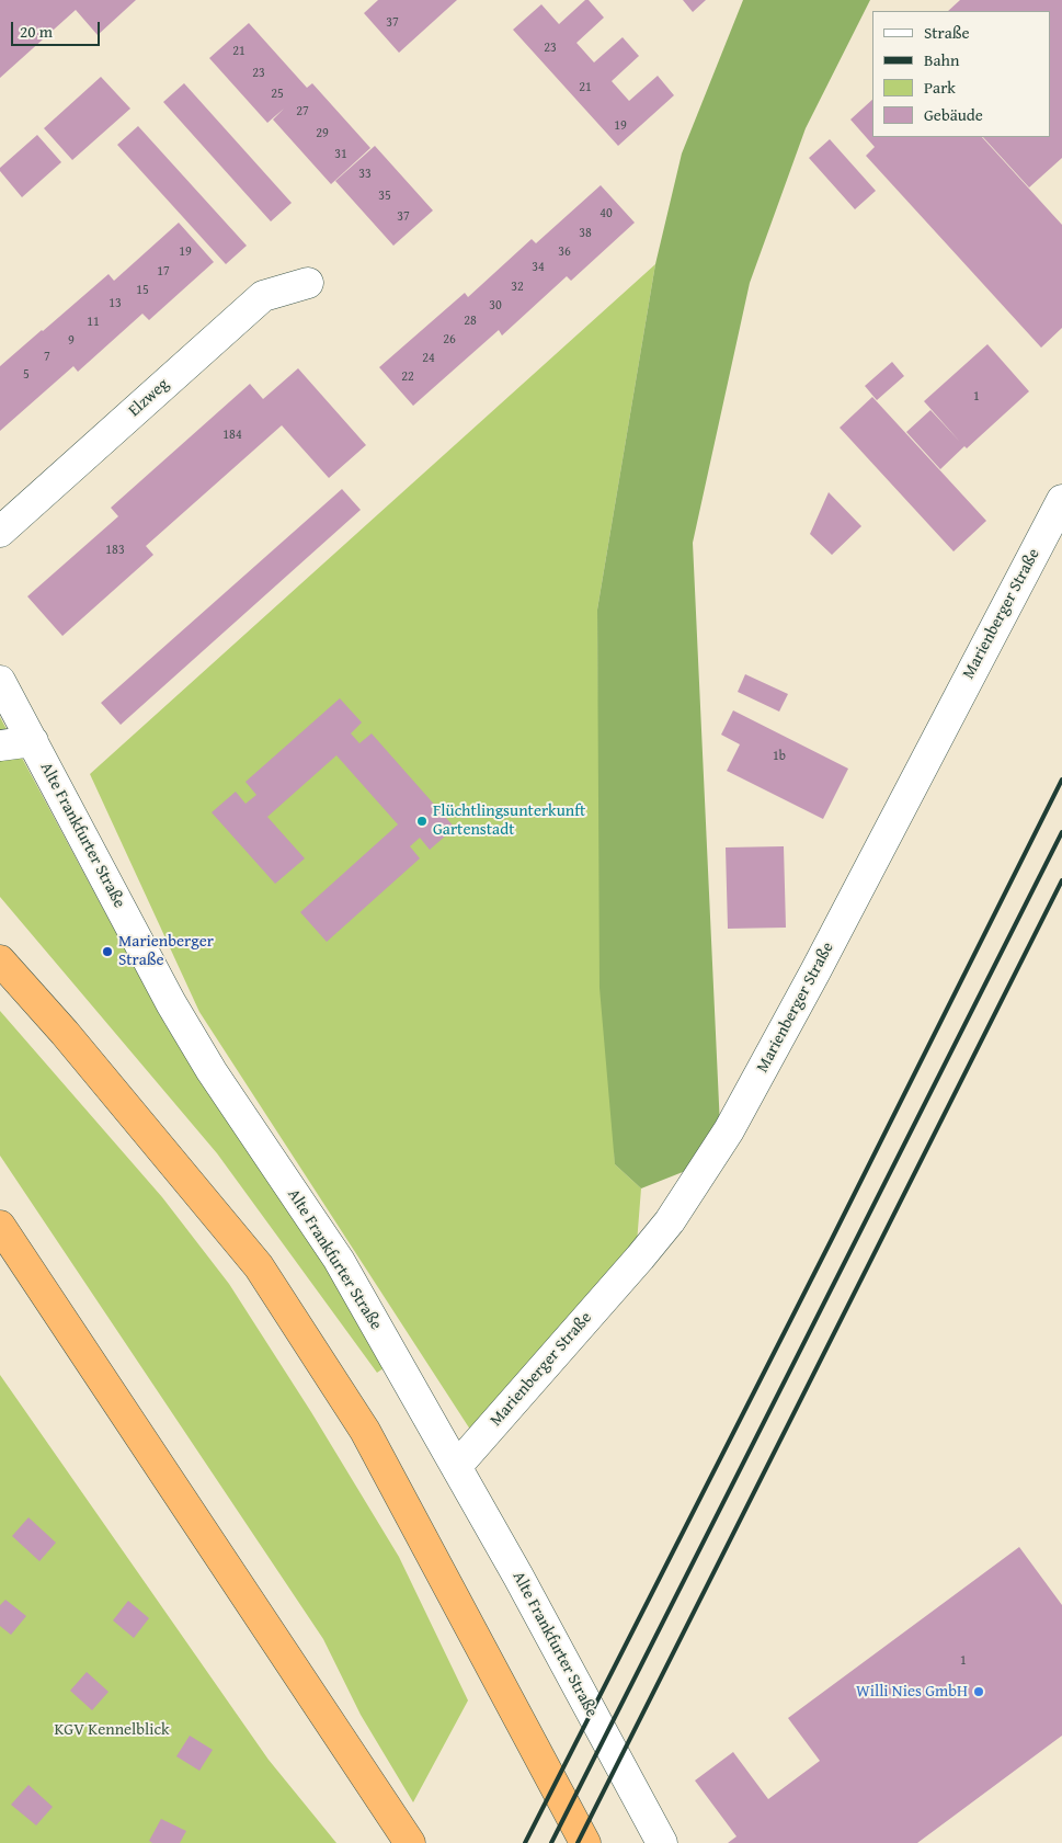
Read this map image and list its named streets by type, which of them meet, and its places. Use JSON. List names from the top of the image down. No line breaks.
{"streets":{"street":["Elzweg","Marienberger Straße","Alte Frankfurter Straße"]},"crossings":[["Marienberger Straße","Alte Frankfurter Straße"]],"parks":["KGV Kennelblick"],"places":["Flüchtlingsunterkunft Gartenstadt","Marienberger Straße","Willi Nies GmbH"],"house_numbers":["37","23","21","23","21","25","27","19","29","31","33","35","40","37","38","19","36","34","17","32","15","13","30","28","11","26","9","7","24","5","22","1","184","183","1b","1"],"legend":["Straße","Bahn","Park","Gebäude"],"scale_bar":"20 m"}
